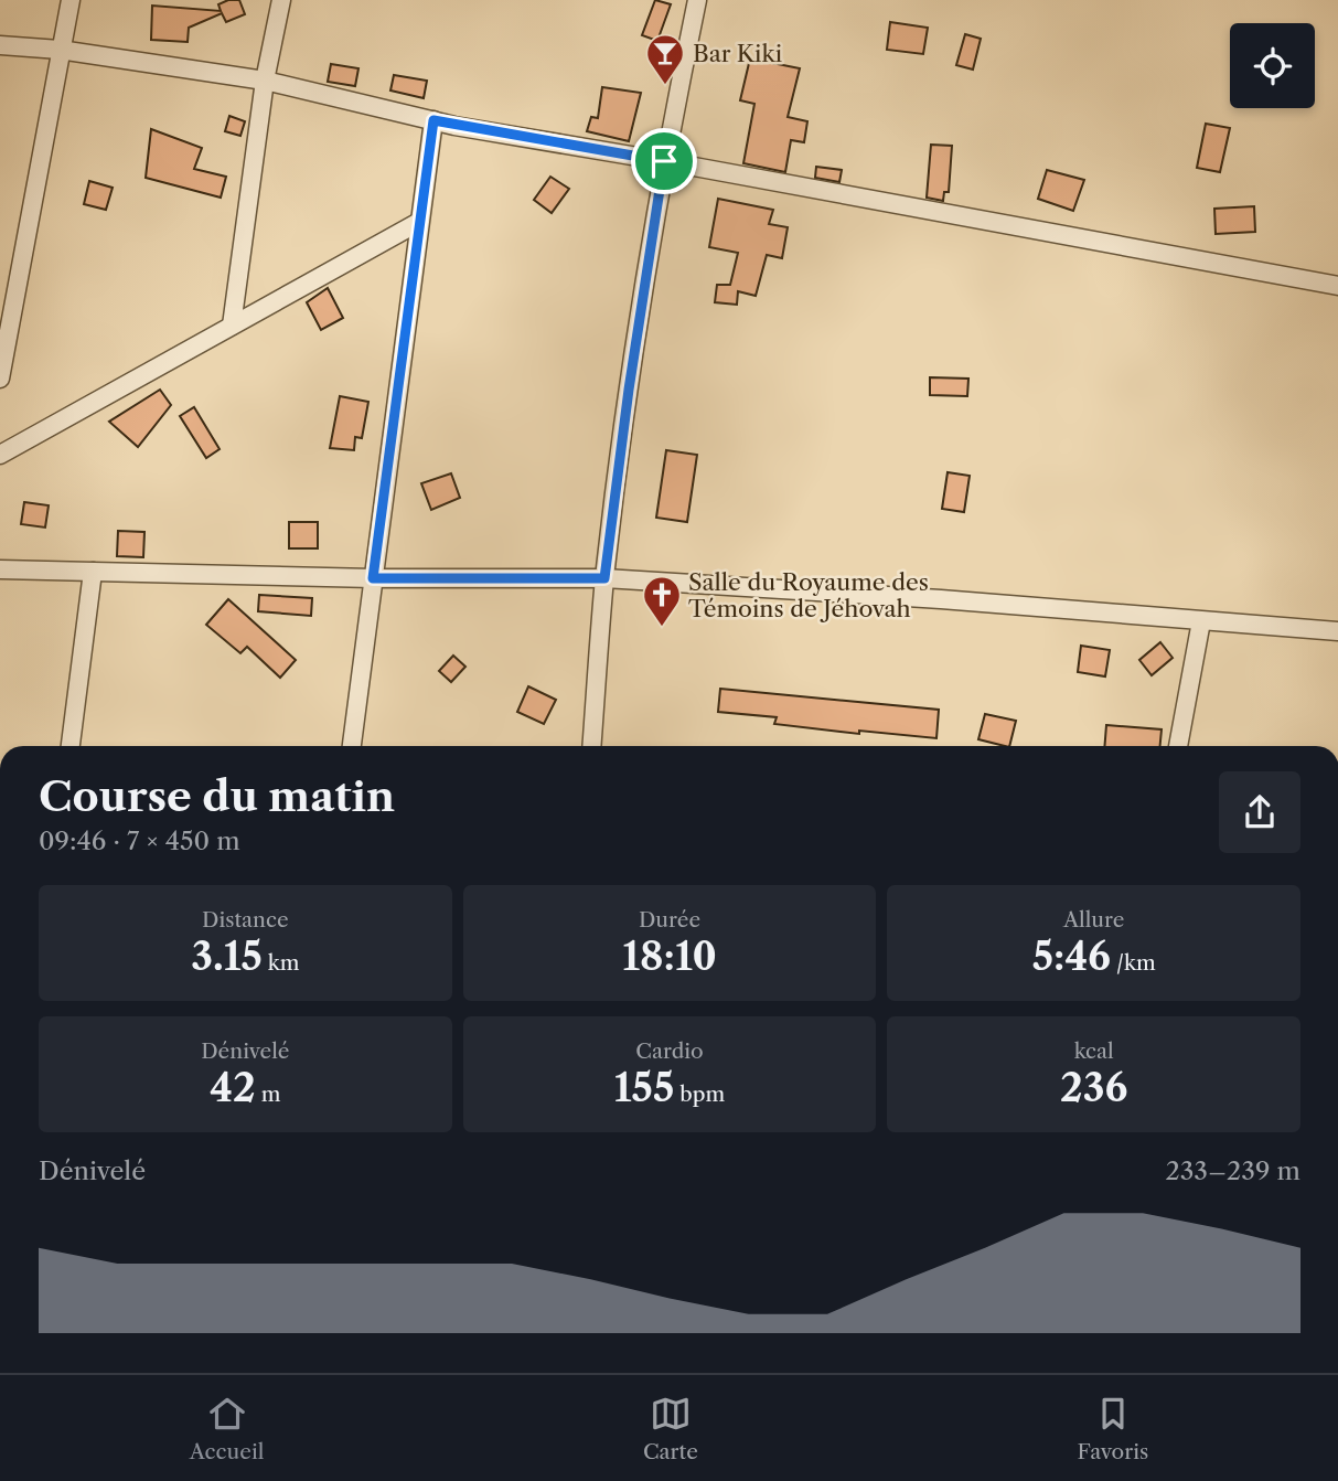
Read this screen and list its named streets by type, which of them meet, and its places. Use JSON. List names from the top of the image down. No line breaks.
{"places":{"bar":["Bar Kiki"],"church":["Salle du Royaume des Témoins de Jéhovah"]},"page":{"heading":["Course du matin","09:46 · 7 × 450 m"],"stats":[["Distance","3.15 km"],["Durée","18:10"],["Allure","5:46 /km"],["Dénivelé","42 m"],["Cardio","155 bpm"],["kcal","236"]],"chart":["Dénivelé","233–239 m"],"tabs":["Accueil","Carte","Favoris"]}}
